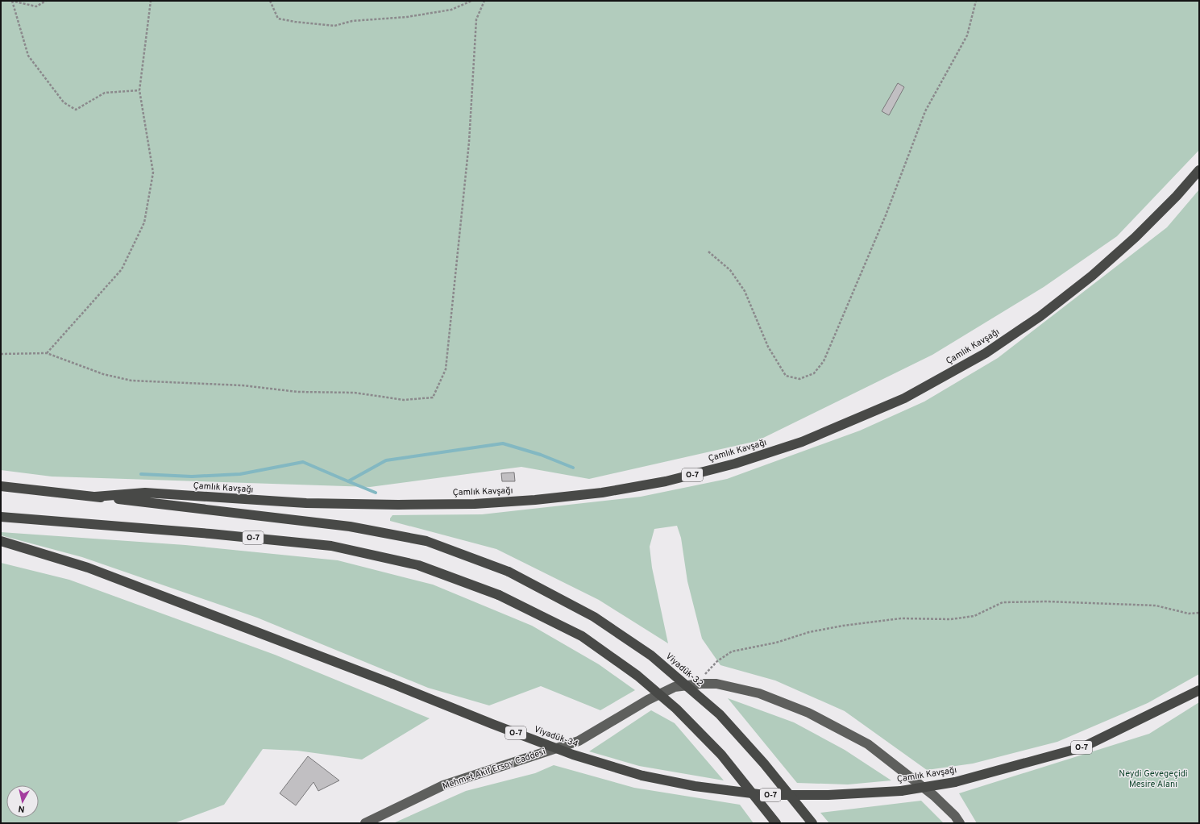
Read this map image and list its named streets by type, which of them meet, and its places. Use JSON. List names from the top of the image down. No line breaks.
{"streets":{"highway":["Çamlık Kavşağı","O-7","Viyadük-32","Viyadük-34"],"main road":["Mehmet Akif Ersoy Caddesi"]},"crossings":[["Çamlık Kavşağı","O-7"],["Çamlık Kavşağı","Viyadük-32"],["Çamlık Kavşağı","Viyadük-34"],["O-7","Viyadük-32"]],"parks":["Neydi Gevegeçidi Mesire Alanı"],"north":"bottom"}
